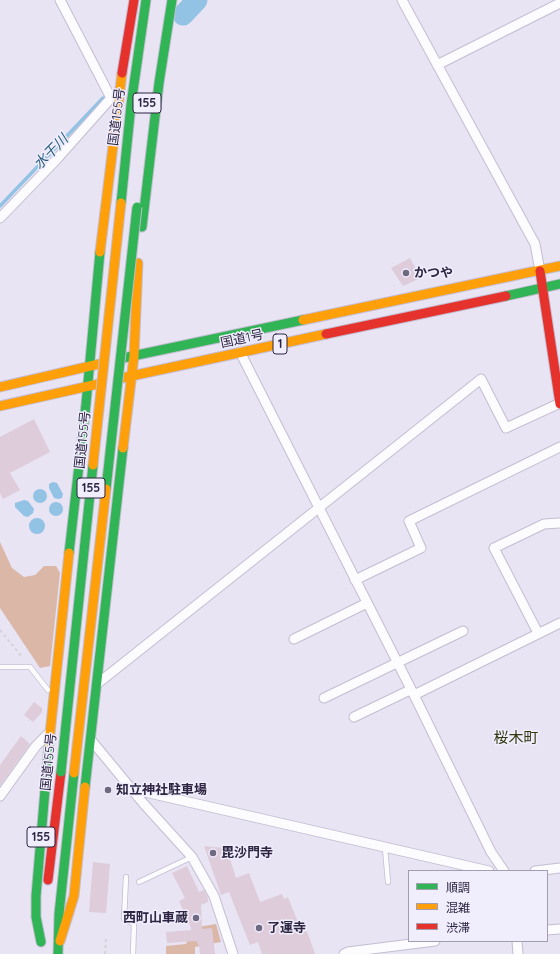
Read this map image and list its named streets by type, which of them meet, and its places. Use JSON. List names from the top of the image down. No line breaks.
{"streets":{"main road":["155","国道155号","国道1号","1"]},"crossings":[["155","国道155号"],["155","国道1号"]],"districts":["桜木町"],"water":["水干川"],"places":["かつや","知立神社駐車場","毘沙門寺","西町山車蔵","了運寺"],"legend":["順調","混雑","渋滞"]}
